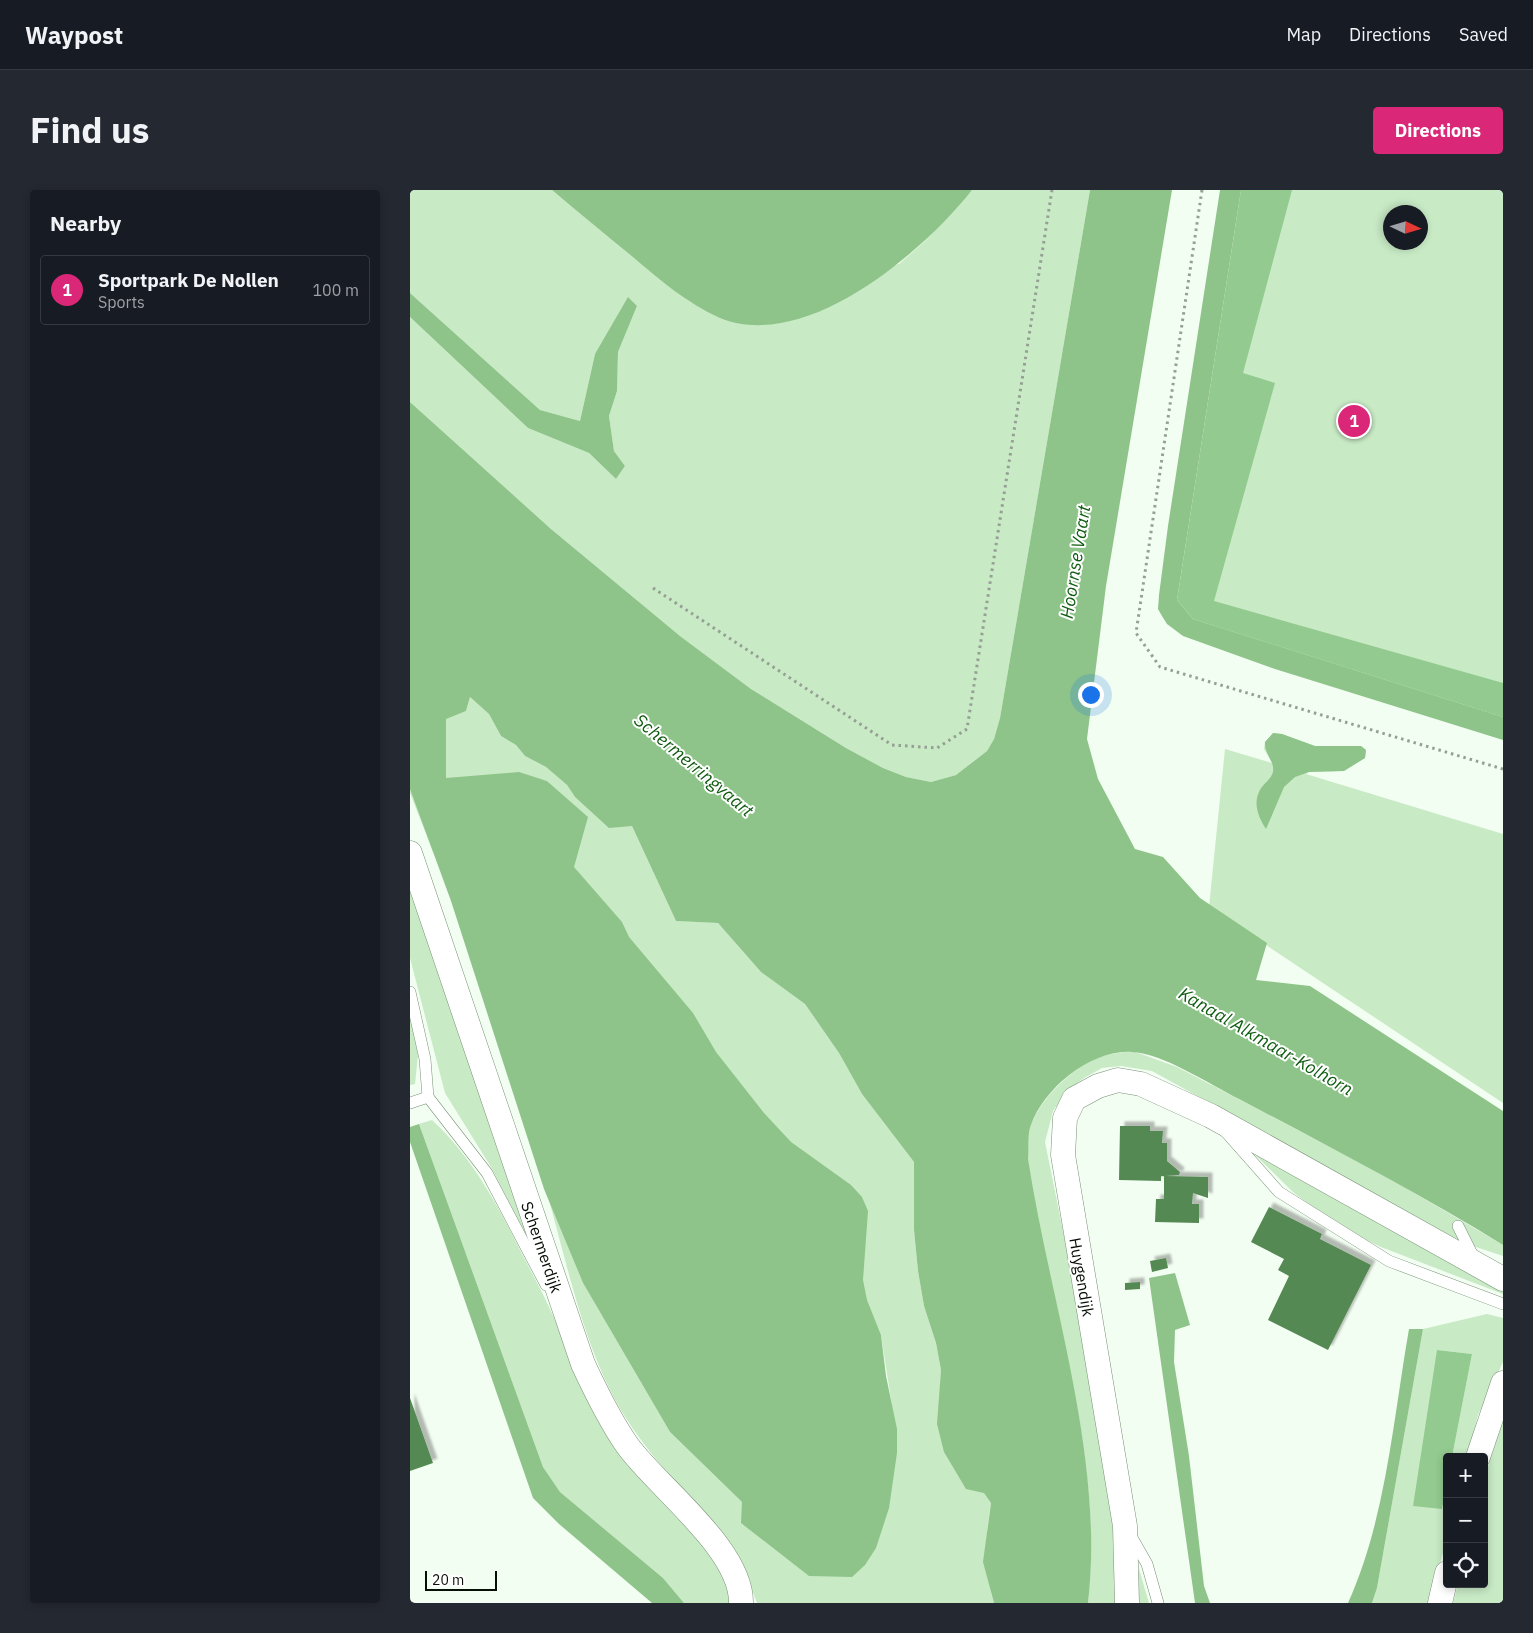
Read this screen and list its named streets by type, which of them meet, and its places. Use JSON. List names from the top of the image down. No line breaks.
{"streets":{"street":["Schermerdijk","Huygendijk"]},"water":["Hoornse Vaart","Schermerringvaart","Kanaal Alkmaar-Kolhorn"],"scale_bar":"20 m","north":"right","page":{"header":"Waypost","nav":["Map","Directions","Saved"],"title":"Find us","buttons":"Directions","heading":"Nearby","list":[{"mark":"1","name":"Sportpark De Nollen","note":"Sports","value":"100 m"}],"pins":"1","map_buttons":["+","−"],"scale":"20 m"}}
